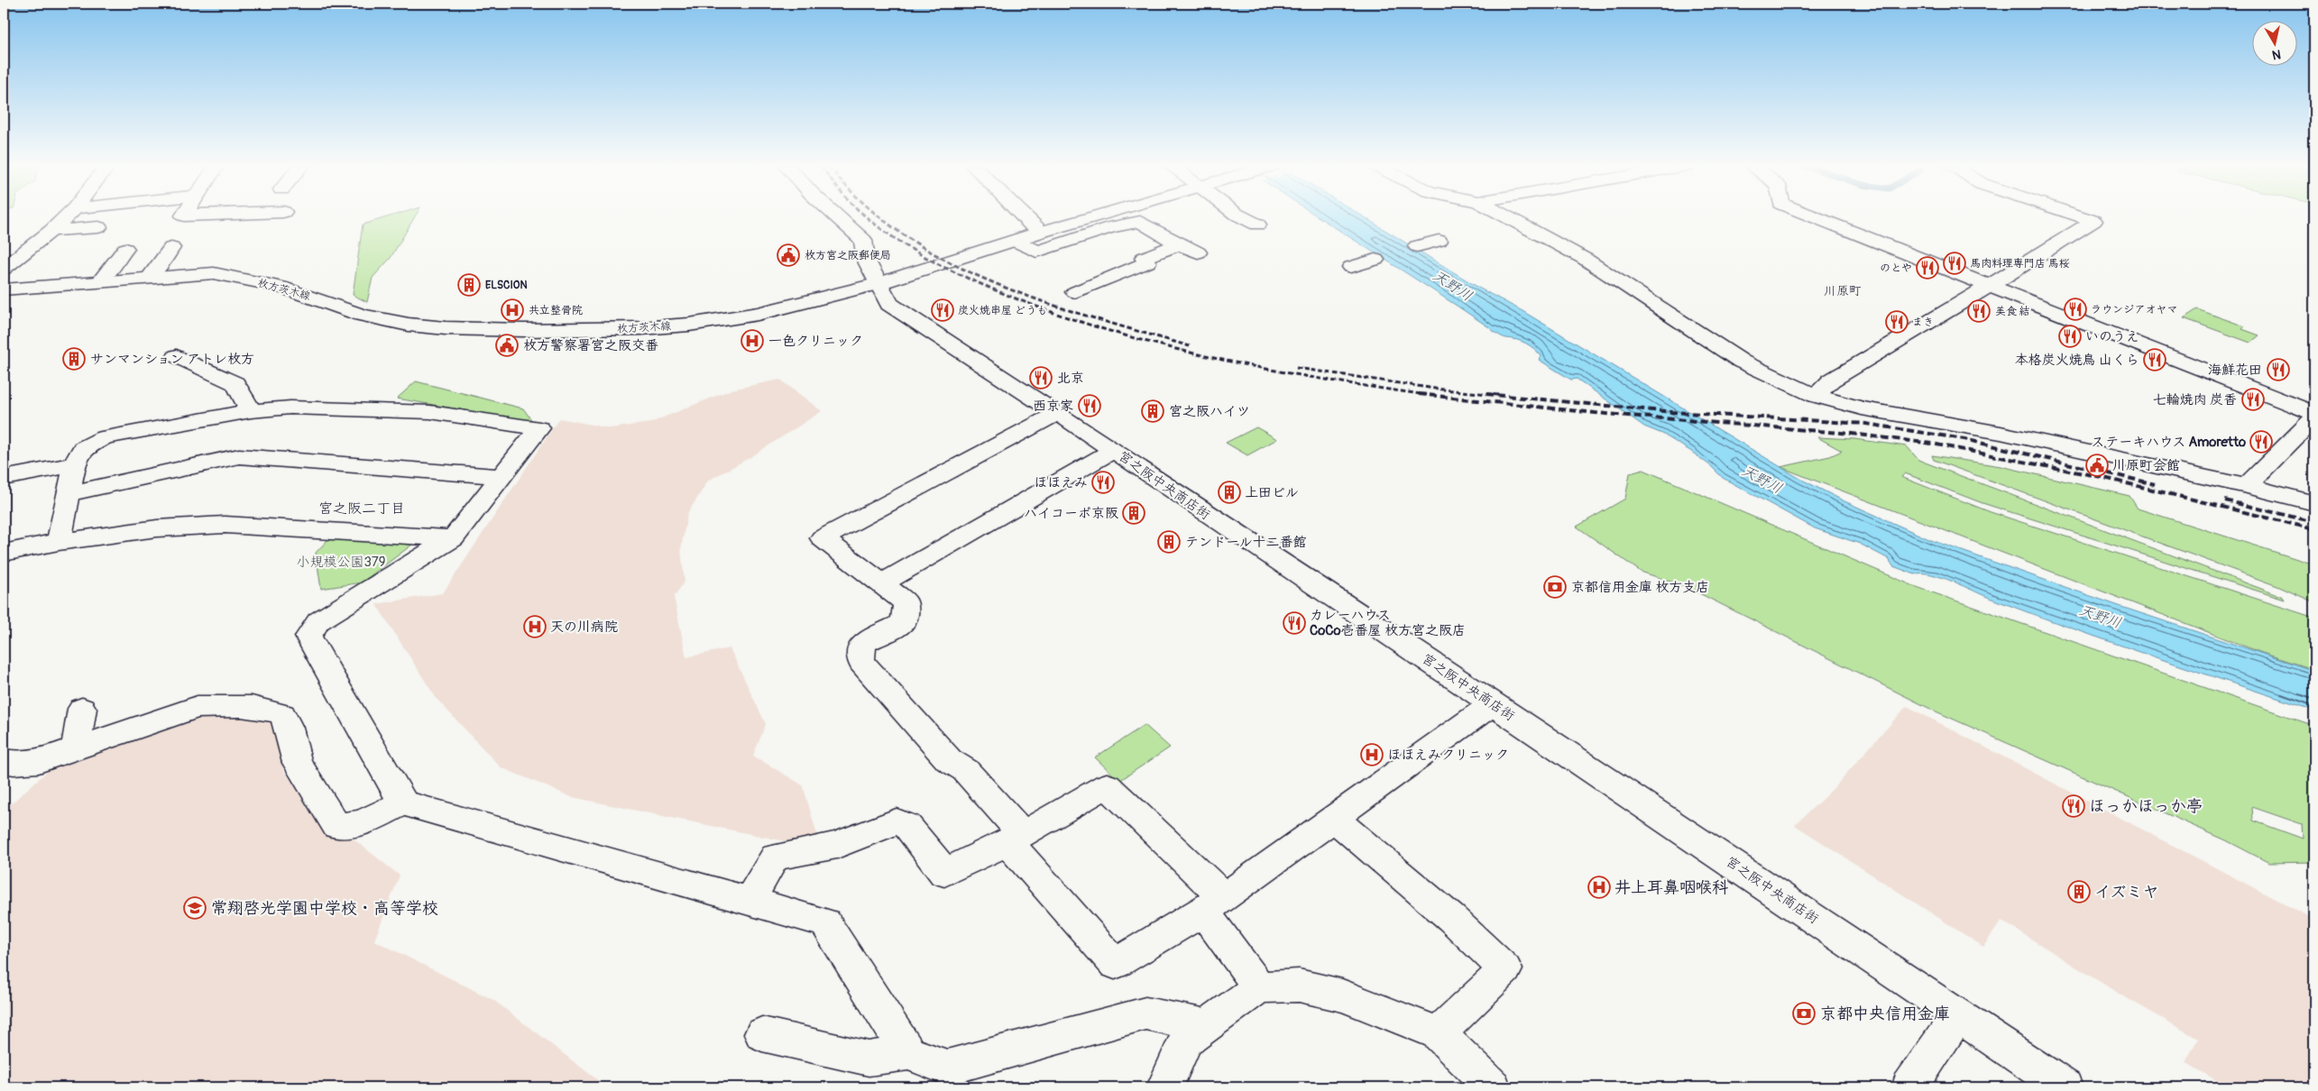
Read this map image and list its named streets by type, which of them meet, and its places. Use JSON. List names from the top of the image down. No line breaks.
{"streets":{"street":["枚方茨木線","宮之阪中央商店街"]},"crossings":[["枚方茨木線","宮之阪中央商店街"]],"districts":["川原町","宮之阪二丁目"],"water":["天野川"],"parks":["小規模公園379"],"places":{"public building":["枚方宮之阪郵便局","枚方警察署宮之阪交番","川原町会館"],"restaurant":["馬肉料理専門店 馬桜","のとや","ラウンジアオヤマ","炭火焼串屋 どうも","美食 結","まき","いのうえ","本格炭火焼鳥 山くら","海鮮花田","北京","七輪焼肉 炭香","西京家","ステーキハウス Amoretto","ほほえみ","カレーハウス CoCo壱番屋 枚方宮之阪店","ほっかほっか亭"],"building":["ELSCION","サンマンション アトレ枚方","宮之阪ハイツ","上田ビル","ハイコーポ京阪","テンドール十二番館","イズミヤ"],"hospital":["共立整骨院","一色クリニック","天の川病院","ほほえみクリニック","井上耳鼻咽喉科"],"bank":["京都信用金庫 枚方支店","京都中央信用金庫"],"school or university":["常翔啓光学園中学校・高等学校"]},"north":"bottom"}
